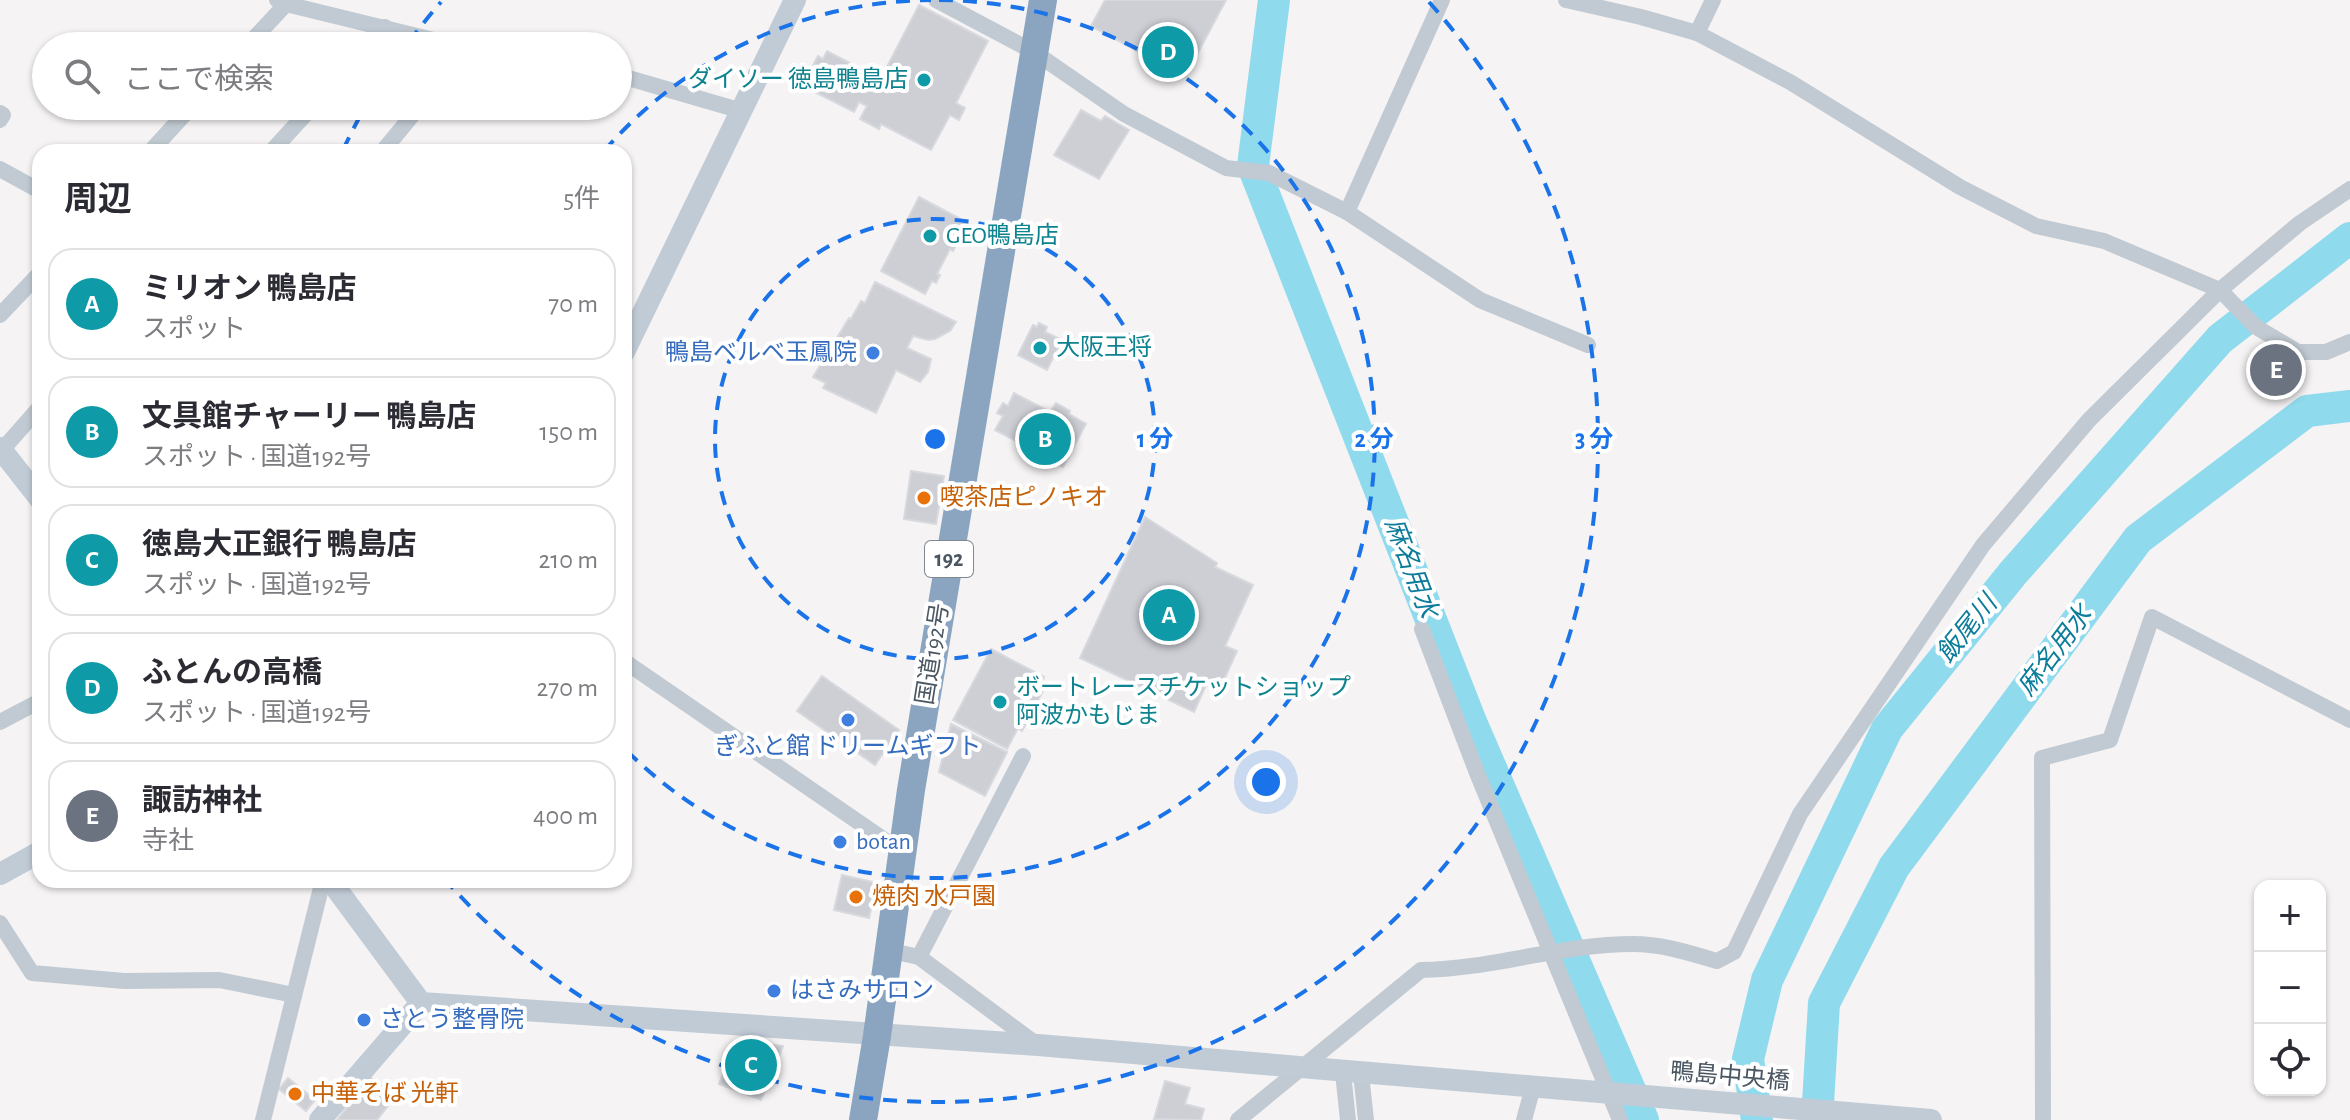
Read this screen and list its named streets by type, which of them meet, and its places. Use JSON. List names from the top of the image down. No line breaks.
{"streets":{"highway":["192","国道192号"],"street":["鴨島中央橋"]},"crossings":[["国道192号","鴨島中央橋"]],"water":["麻名用水","飯尾川"],"places":["ダイソー 徳島鴨島店","GEO鴨島店","大阪王将","鴨島ベルベ玉鳳院","喫茶店ピノキオ","ボートレースチケットショップ 阿波かもじま","ぎふと館 ドリームギフト","botan","焼肉 水戸園","はさみサロン","さとう整骨院","中華そば 光軒"],"page":{"pins":["D","E","B","A","C"],"search":"ここで検索","heading":["周辺","5件"],"list":[{"mark":"A","name":"ミリオン 鴨島店","note":"スポット","value":"70 m"},{"mark":"B","name":"文具館チャーリー 鴨島店","note":"スポット · 国道192号","value":"150 m"},{"mark":"C","name":"徳島大正銀行 鴨島店","note":"スポット · 国道192号","value":"210 m"},{"mark":"D","name":"ふとんの高橋","note":"スポット · 国道192号","value":"270 m"},{"mark":"E","name":"諏訪神社","note":"寺社","value":"400 m"}],"map_buttons":["+","−"]},"rings":["1 分","2 分","3 分"]}
